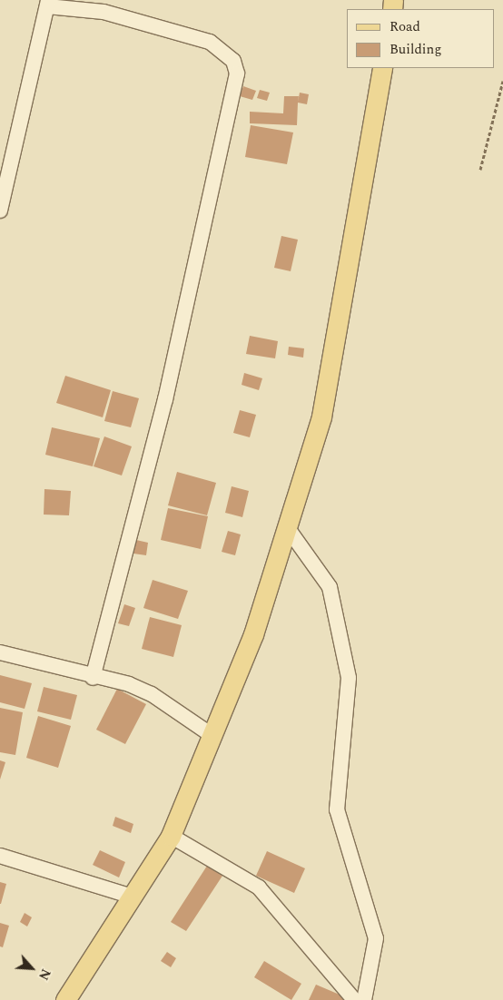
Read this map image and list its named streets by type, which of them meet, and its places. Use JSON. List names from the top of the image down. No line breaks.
{"legend":["Road","Building"],"north":"bottom right"}
